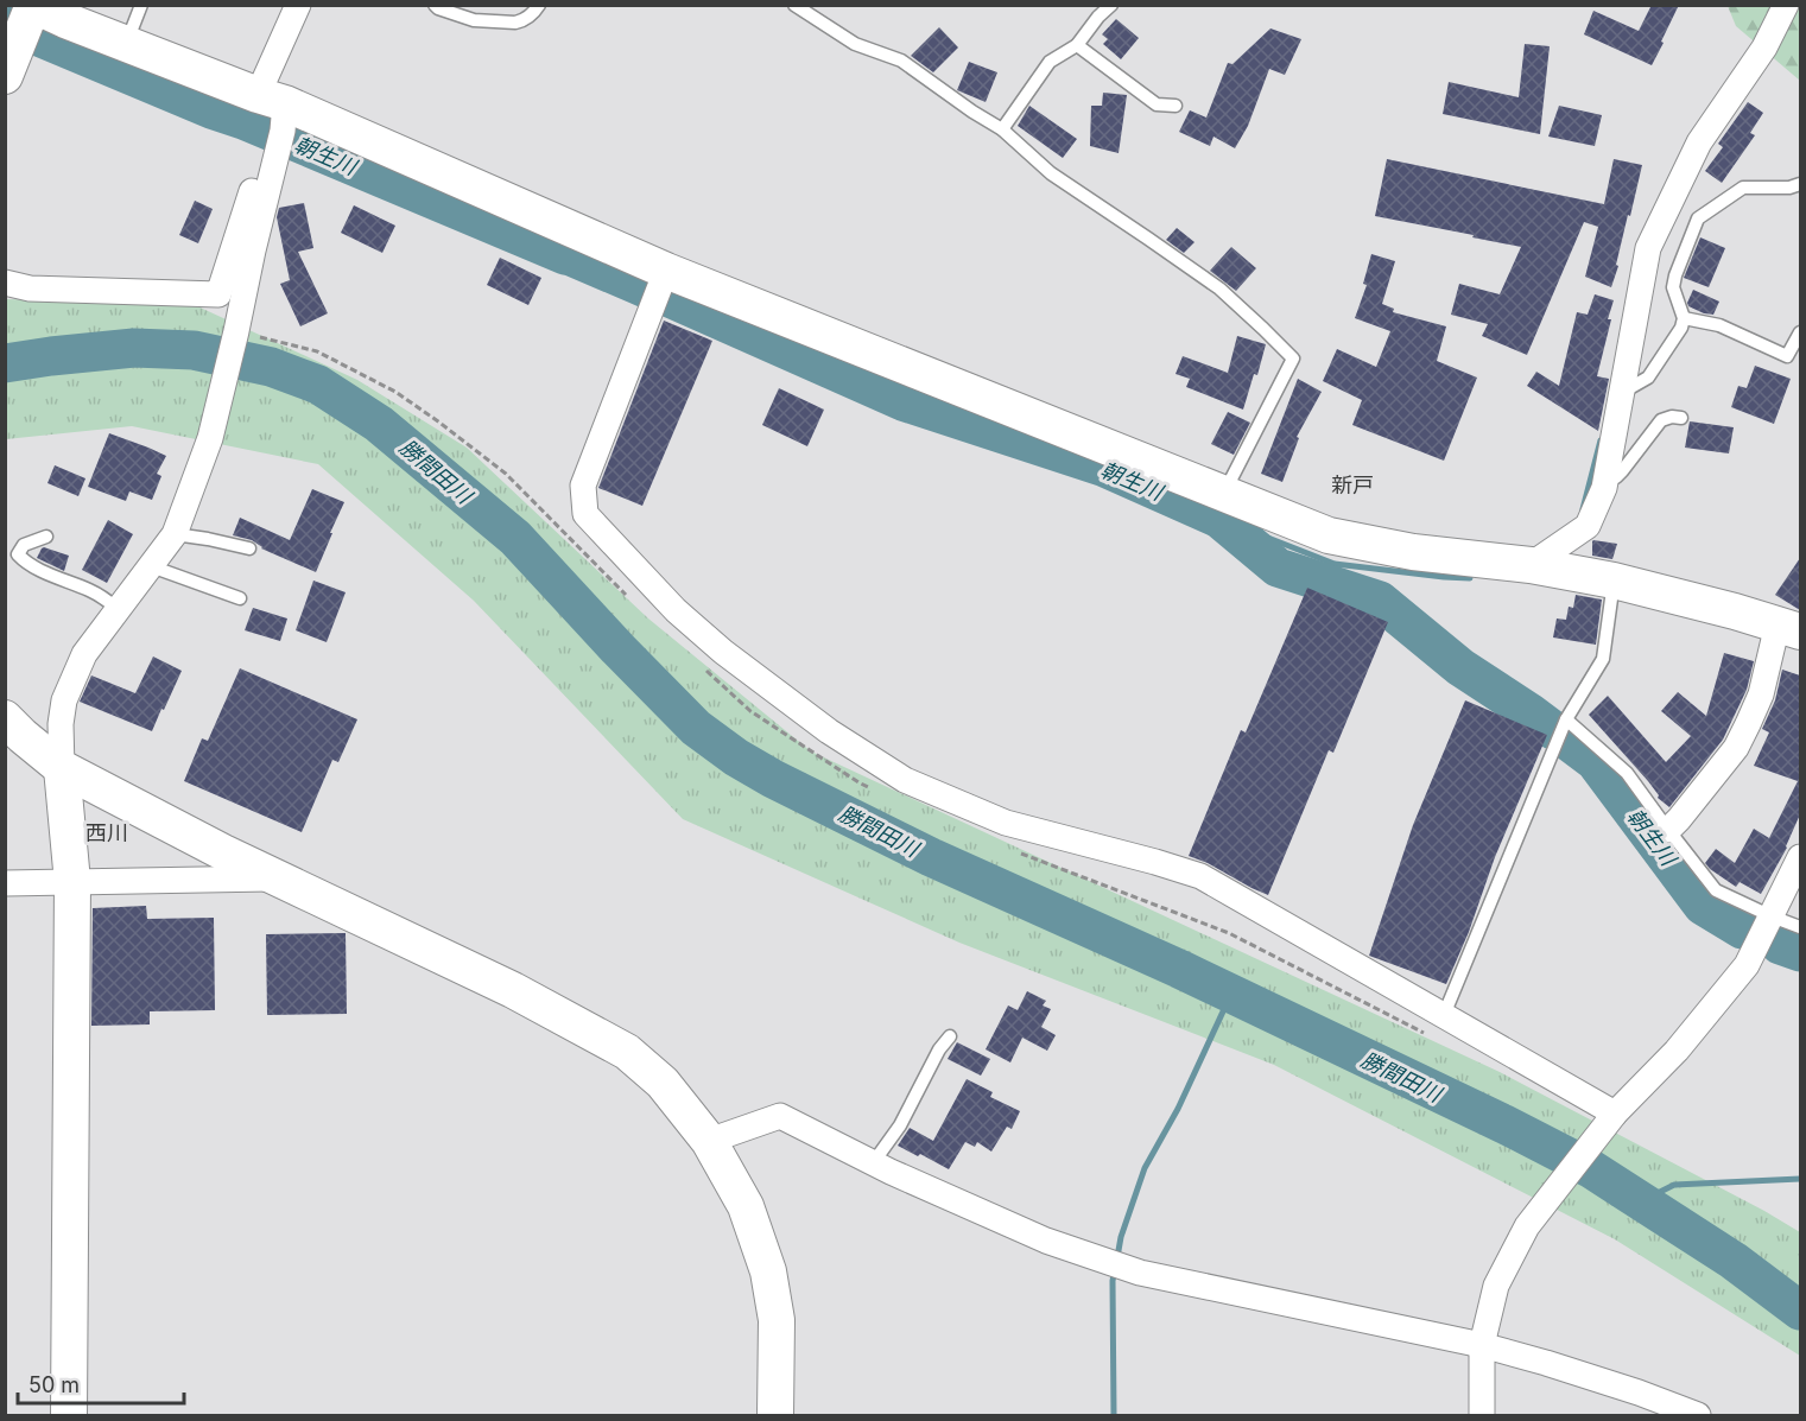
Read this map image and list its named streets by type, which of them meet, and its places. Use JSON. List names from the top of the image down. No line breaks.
{"districts":["新戸","西川"],"water":["朝生川","勝間田川"],"scale_bar":"50 m"}
